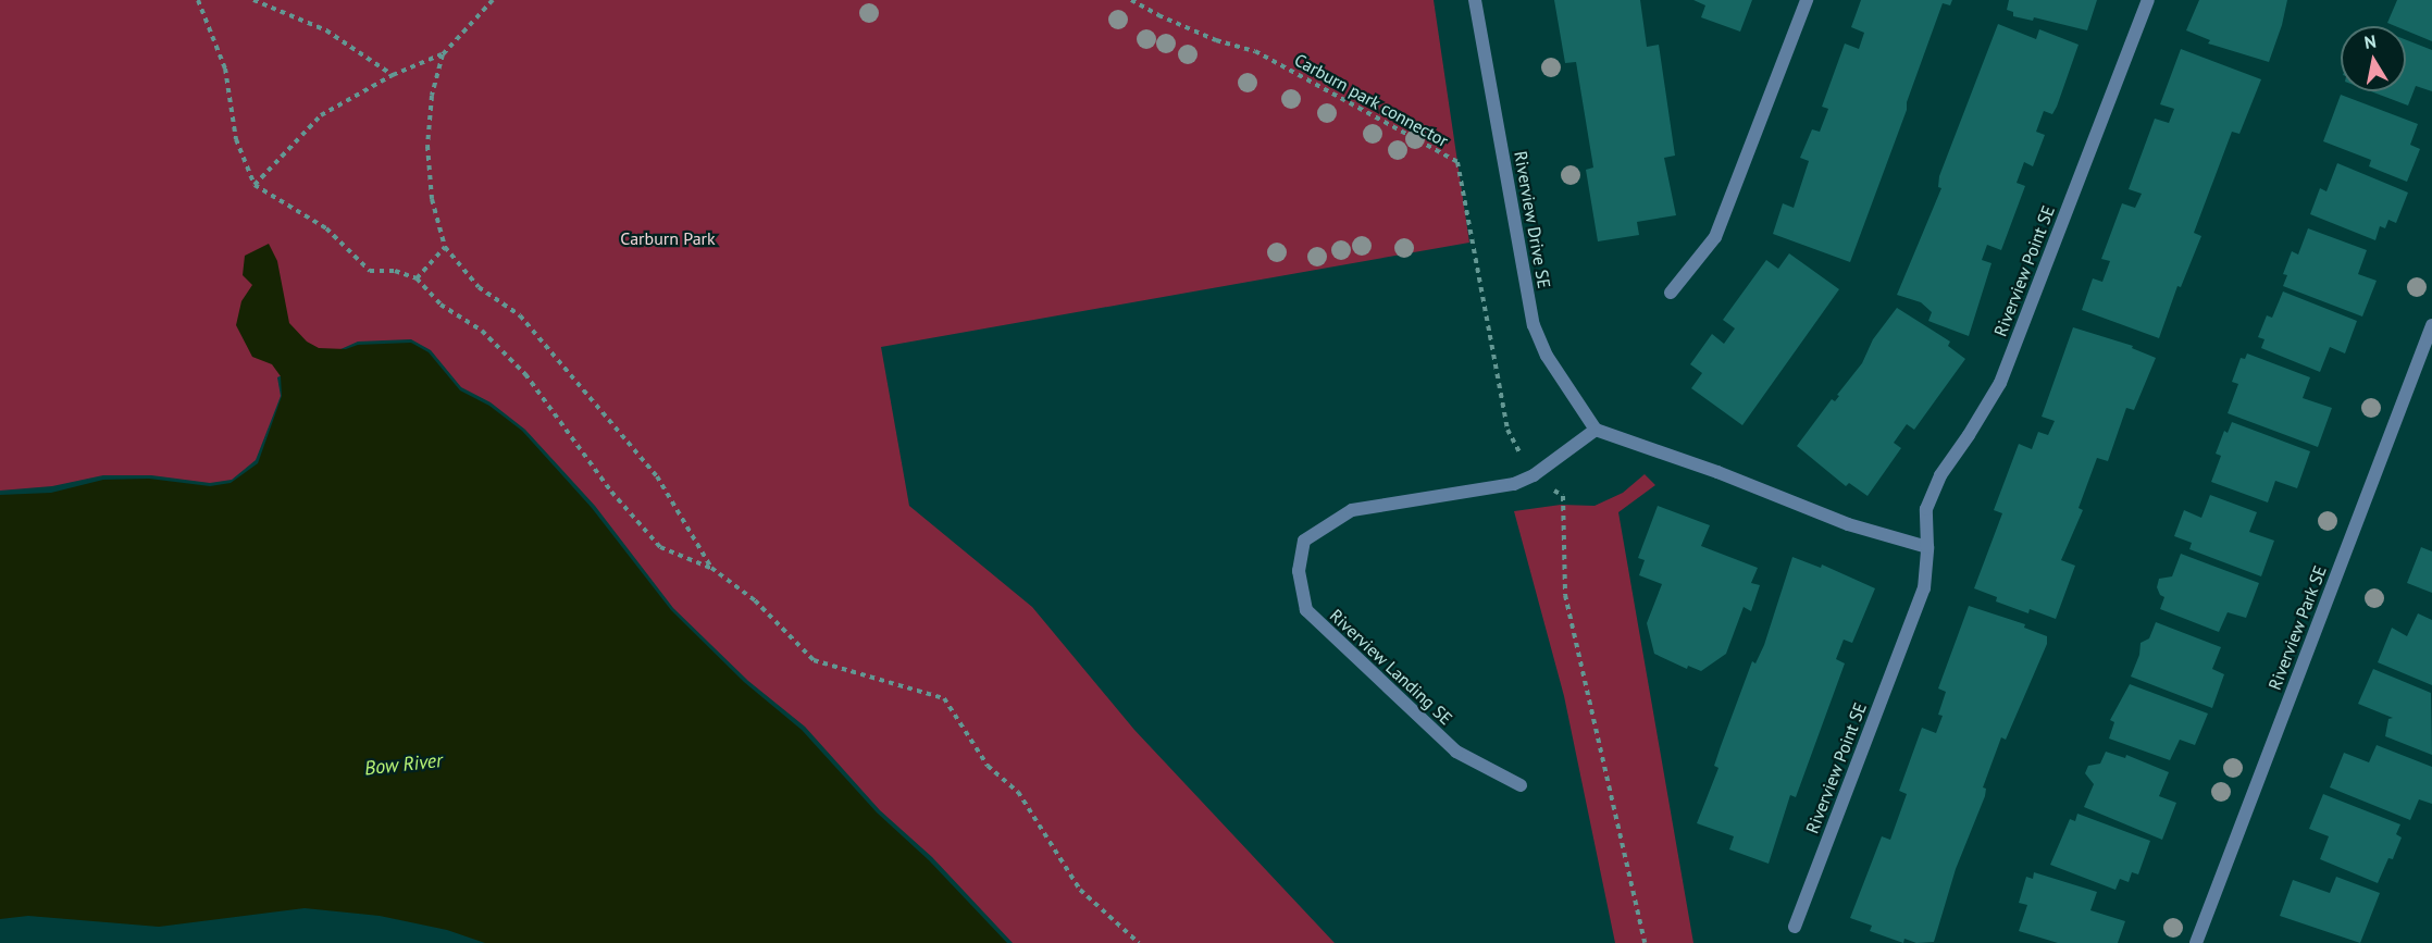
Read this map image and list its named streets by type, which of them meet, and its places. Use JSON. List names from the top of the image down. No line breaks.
{"streets":{"street":["Riverview Drive SE","Riverview Point SE","Riverview Park SE","Riverview Landing SE"],"path":["Carburn park connector"]},"crossings":[["Riverview Drive SE","Riverview Landing SE"]],"water":["Bow River"],"parks":["Carburn Park"],"north":"top"}
